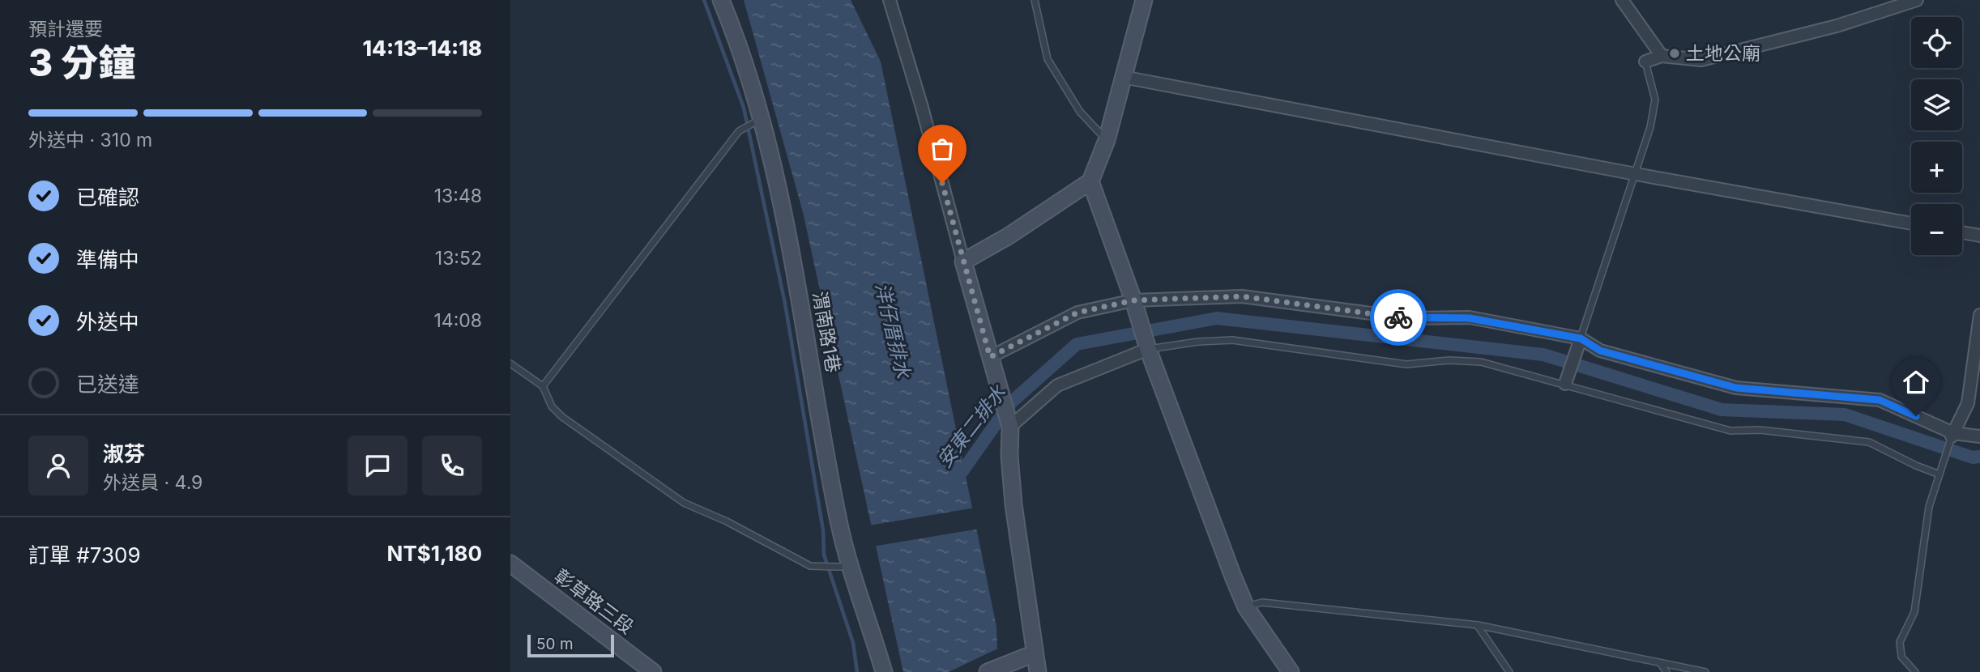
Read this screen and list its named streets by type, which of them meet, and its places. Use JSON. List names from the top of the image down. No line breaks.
{"streets":{"street":["渭南路1巷","彰草路三段"]},"water":["洋仔厝排水","安東二排水"],"places":["土地公廟"],"scale_bar":"50 m","page":{"heading":["3 分鐘","預計還要","14:13–14:18"],"panel":["淑芬","外送員 · 4.9","訂單 #7309","NT$1,180"],"map_buttons":["+","−"],"bar":"外送中 · 310 m","list":[["已確認","13:48"],["準備中","13:52"],["外送中","14:08"],"已送達"],"scale":"50 m"}}
